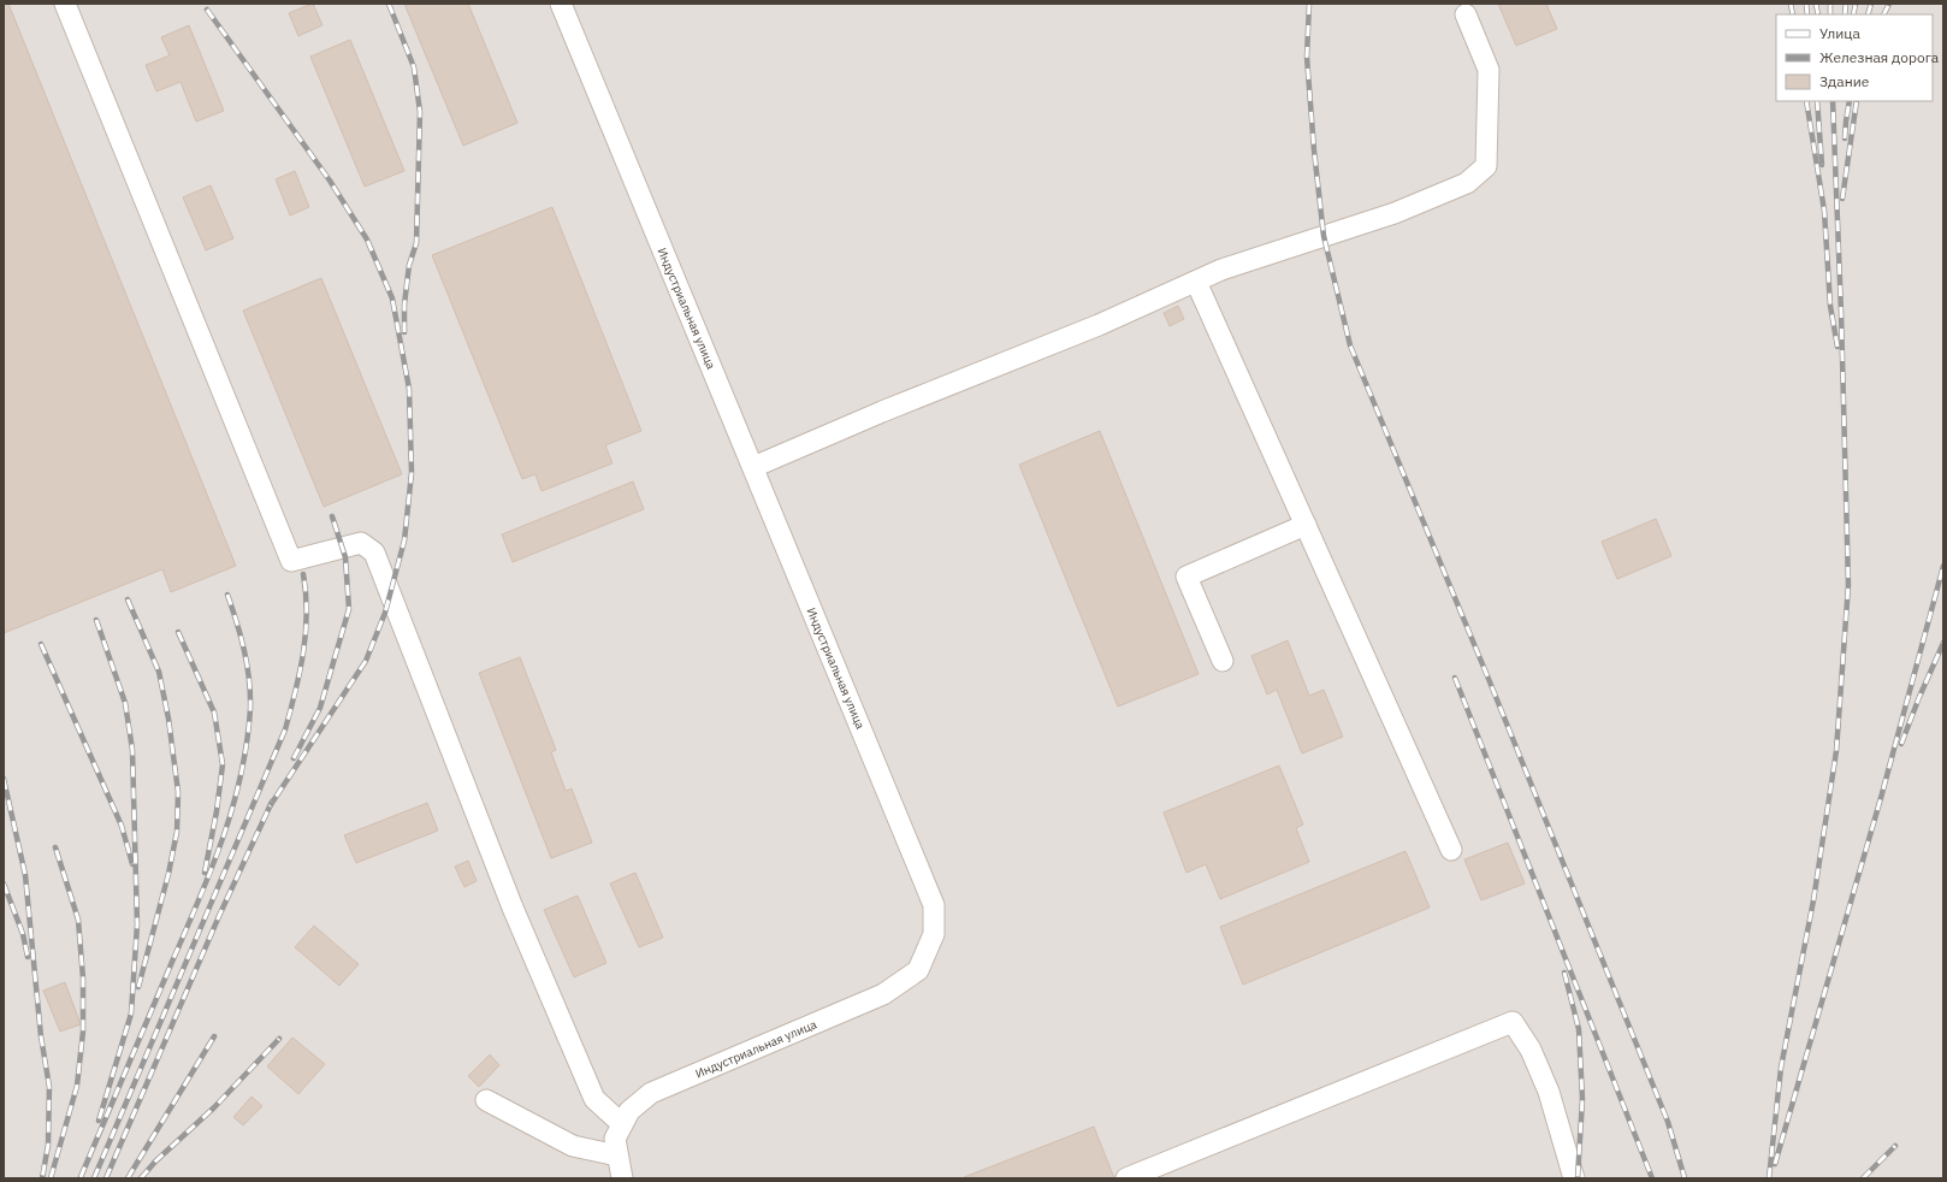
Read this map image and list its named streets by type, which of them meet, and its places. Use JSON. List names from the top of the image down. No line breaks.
{"streets":{"street":["Индустриальная улица"]},"legend":["Улица","Железная дорога","Здание"]}
